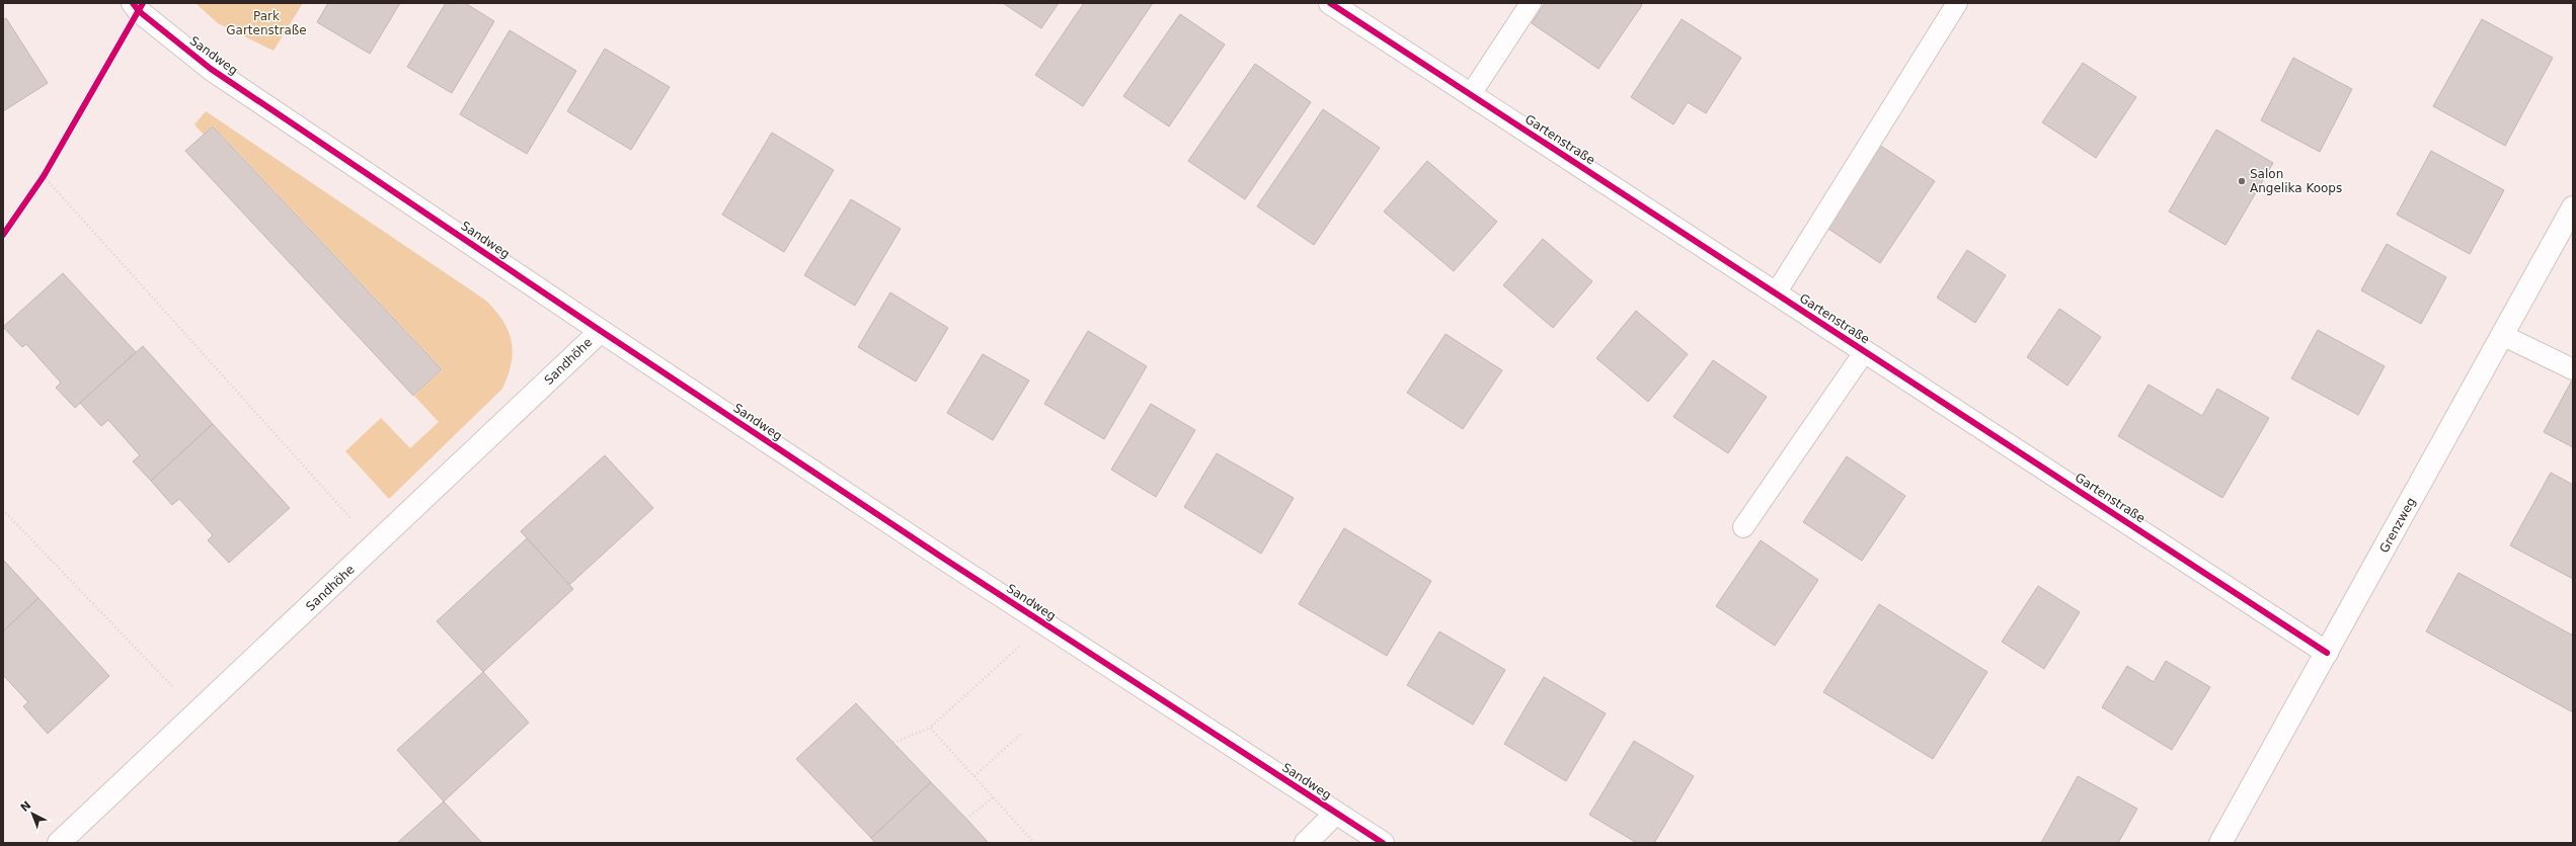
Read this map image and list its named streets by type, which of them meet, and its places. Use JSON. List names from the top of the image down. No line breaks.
{"streets":{"street":["Sandweg","Gartenstraße","Sandhöhe","Grenzweg"]},"crossings":[["Sandweg","Sandhöhe"],["Gartenstraße","Grenzweg"]],"parks":["Park Gartenstraße"],"places":["Salon Angelika Koops"],"north":"top left"}
